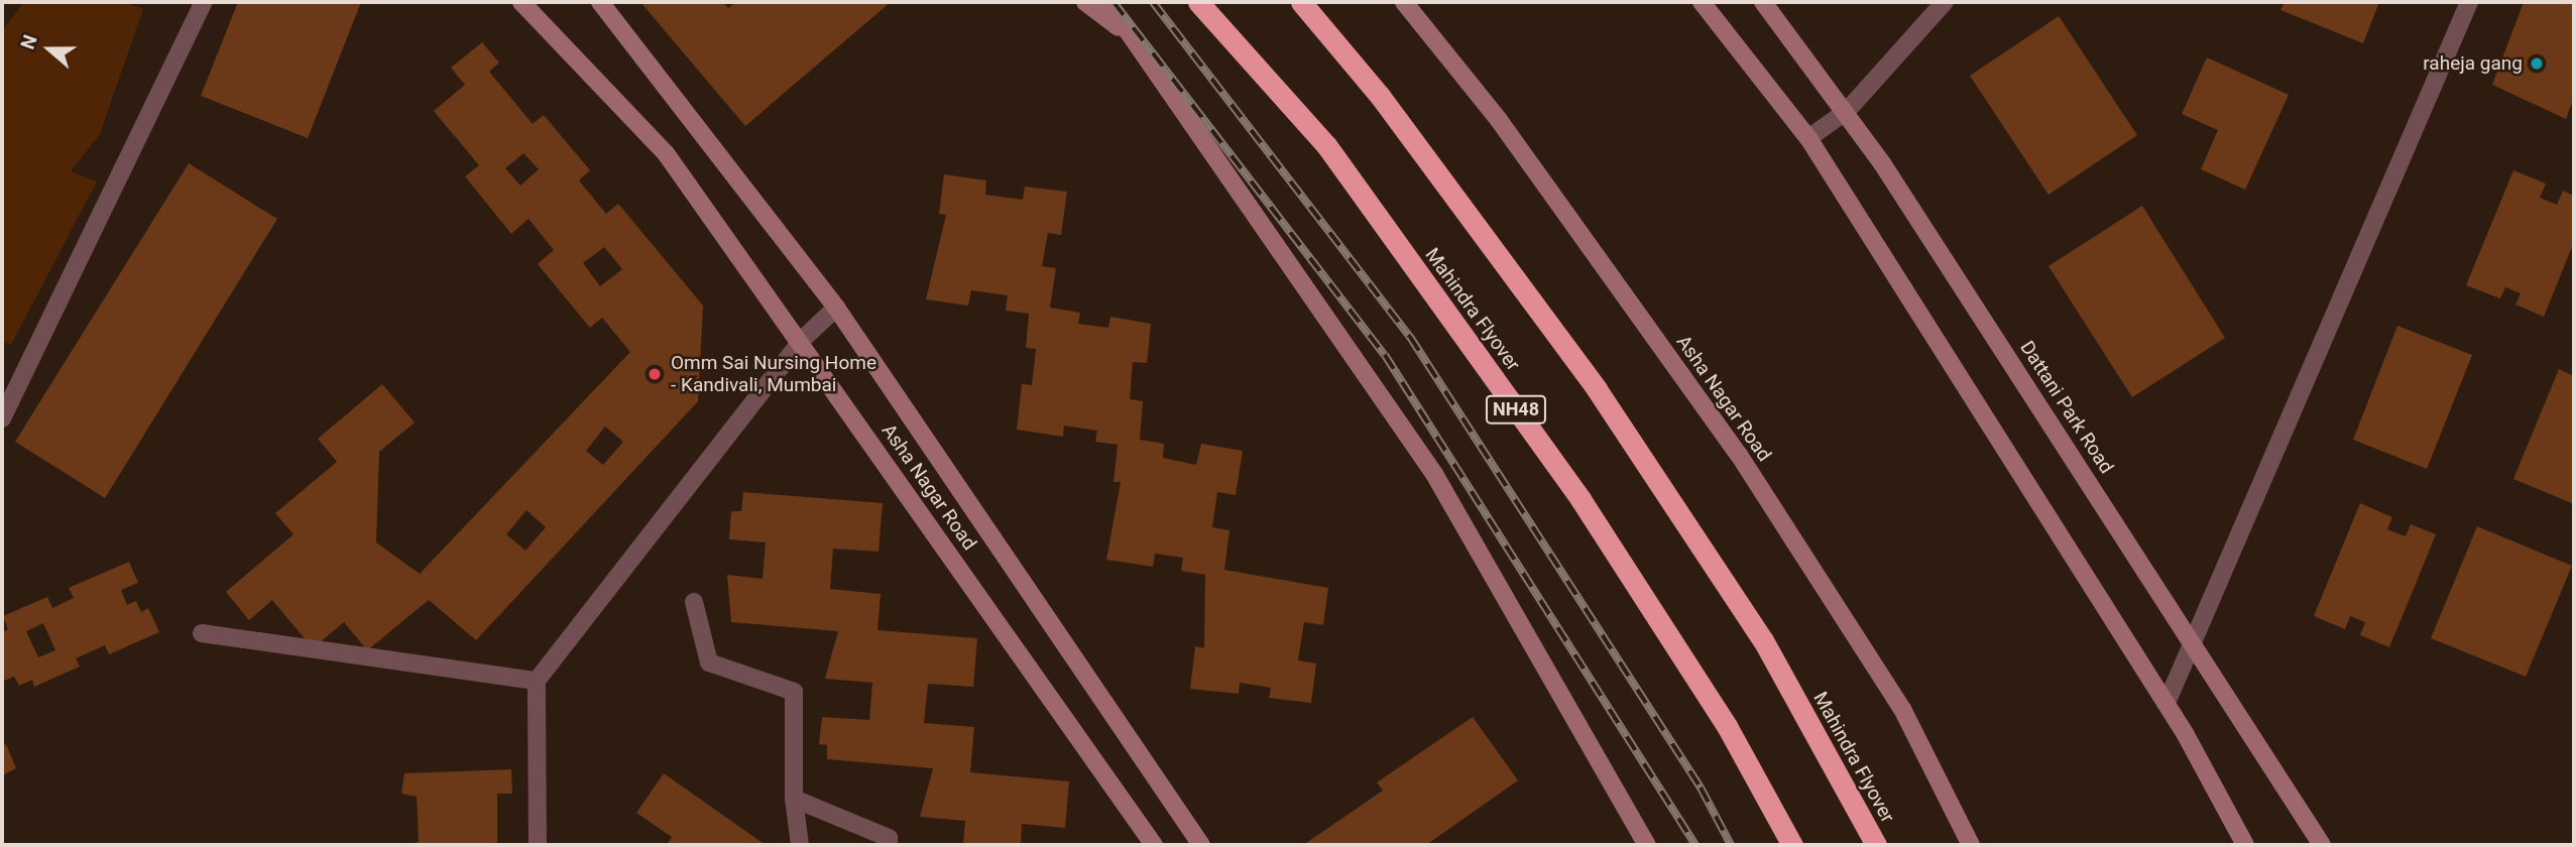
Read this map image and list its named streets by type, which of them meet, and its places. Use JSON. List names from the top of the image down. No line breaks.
{"streets":{"highway":["Mahindra Flyover","NH48"],"street":["Asha Nagar Road","Dattani Park Road"]},"places":["raheja gang","Omm Sai Nursing Home - Kandivali, Mumbai"],"north":"left"}
